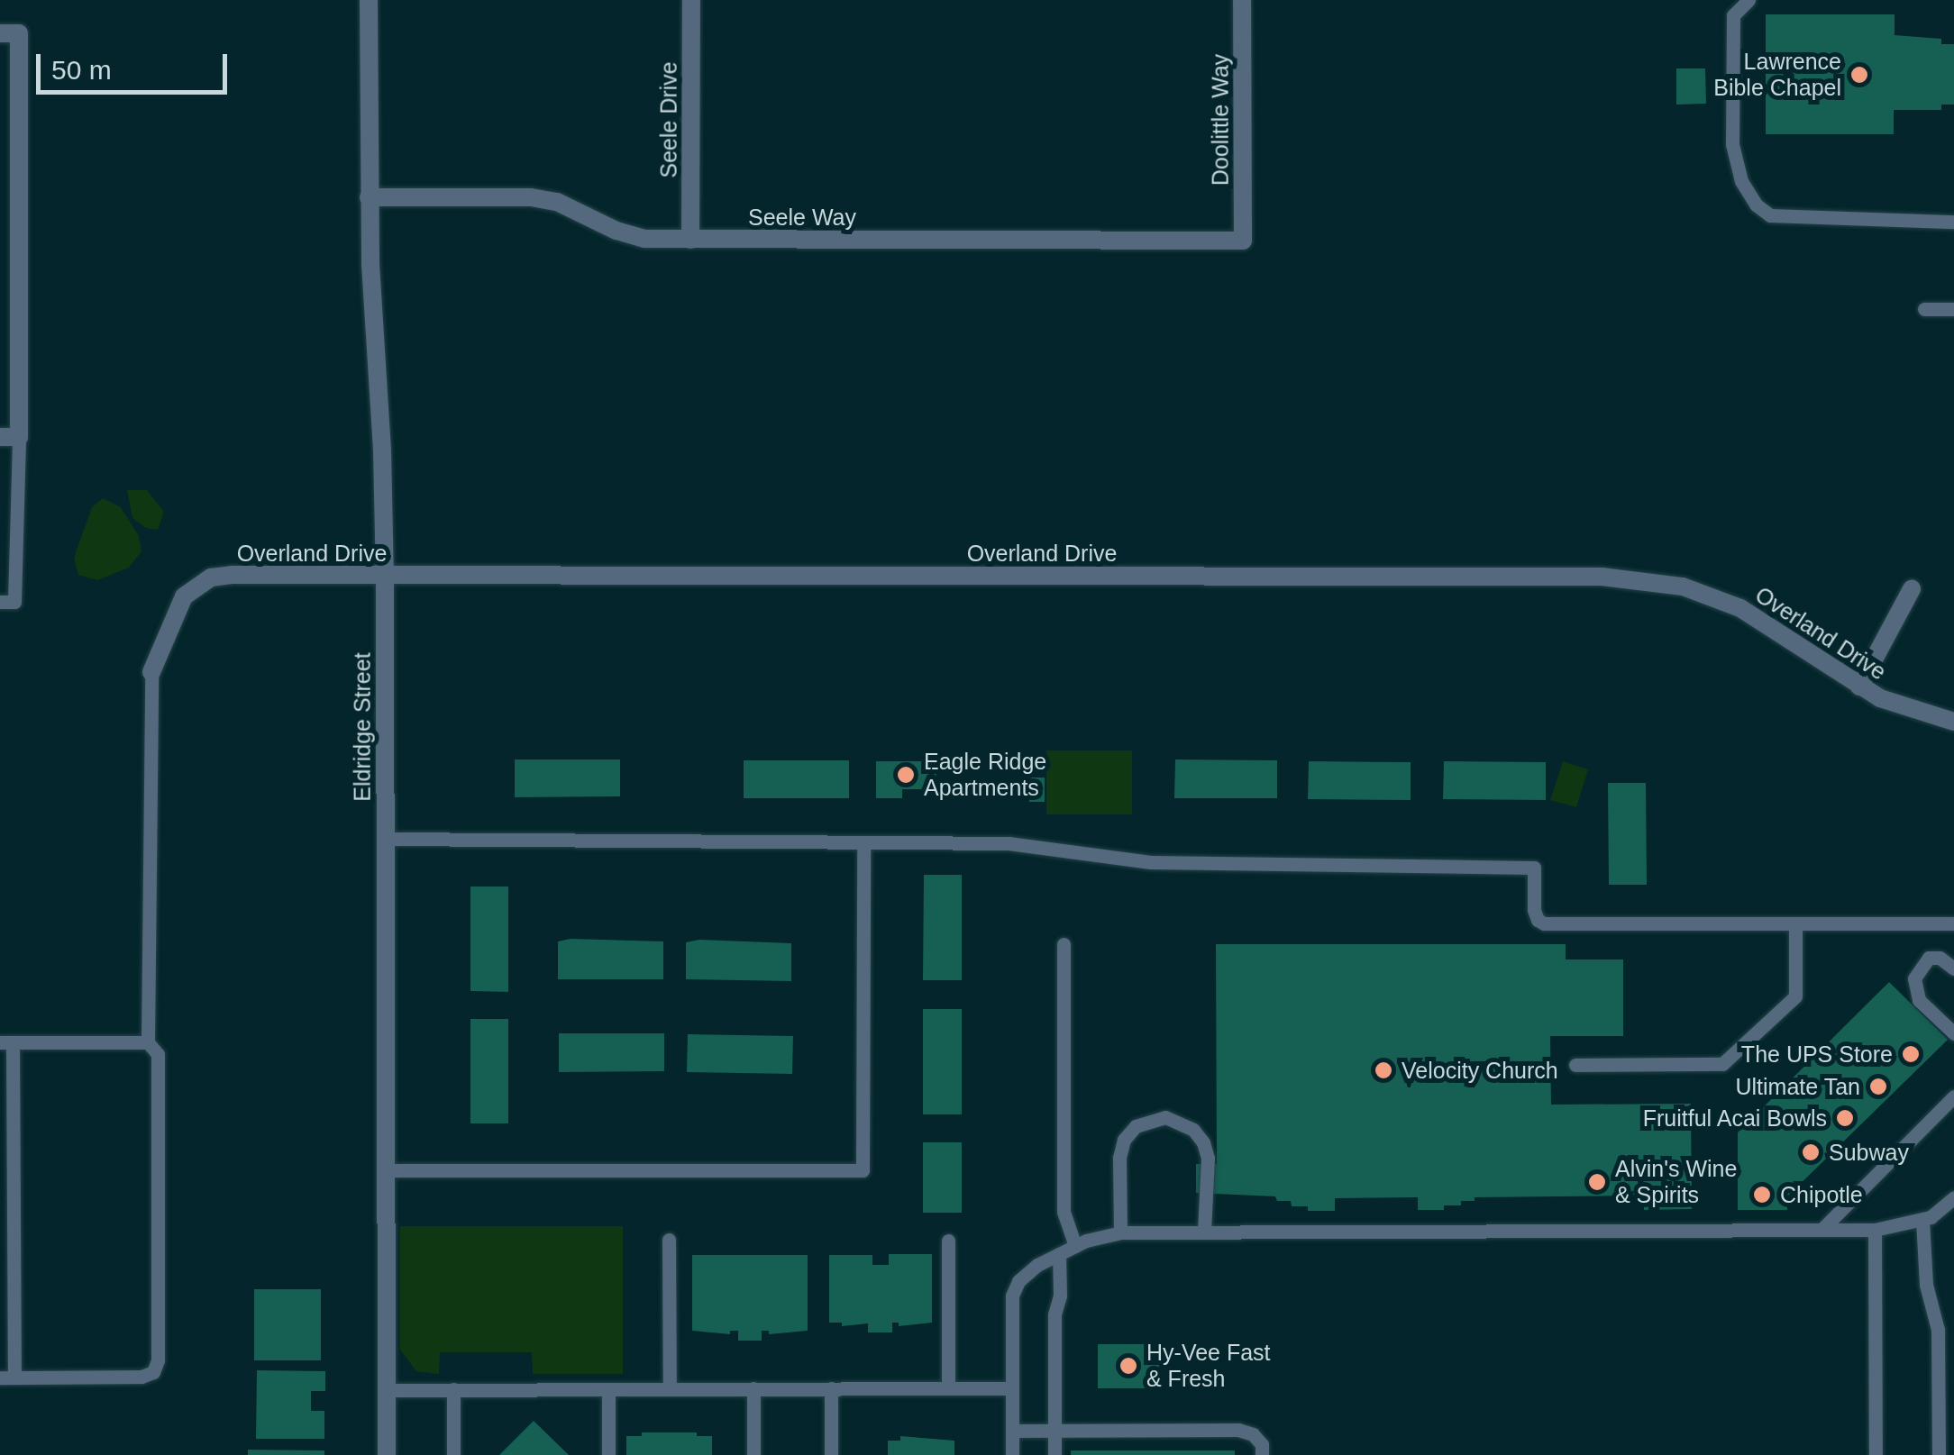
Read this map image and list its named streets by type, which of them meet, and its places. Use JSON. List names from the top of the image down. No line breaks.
{"streets":{"street":["Seele Drive","Doolittle Way","Seele Way","Overland Drive","Eldridge Street"]},"crossings":[["Seele Drive","Seele Way"],["Doolittle Way","Seele Way"],["Seele Way","Eldridge Street"],["Overland Drive","Eldridge Street"]],"places":["Lawrence Bible Chapel","Eagle Ridge Apartments","The UPS Store","Velocity Church","Ultimate Tan","Fruitful Acai Bowls","Subway","Alvin's Wine & Spirits","Chipotle","Hy-Vee Fast & Fresh"],"scale_bar":"50 m"}
